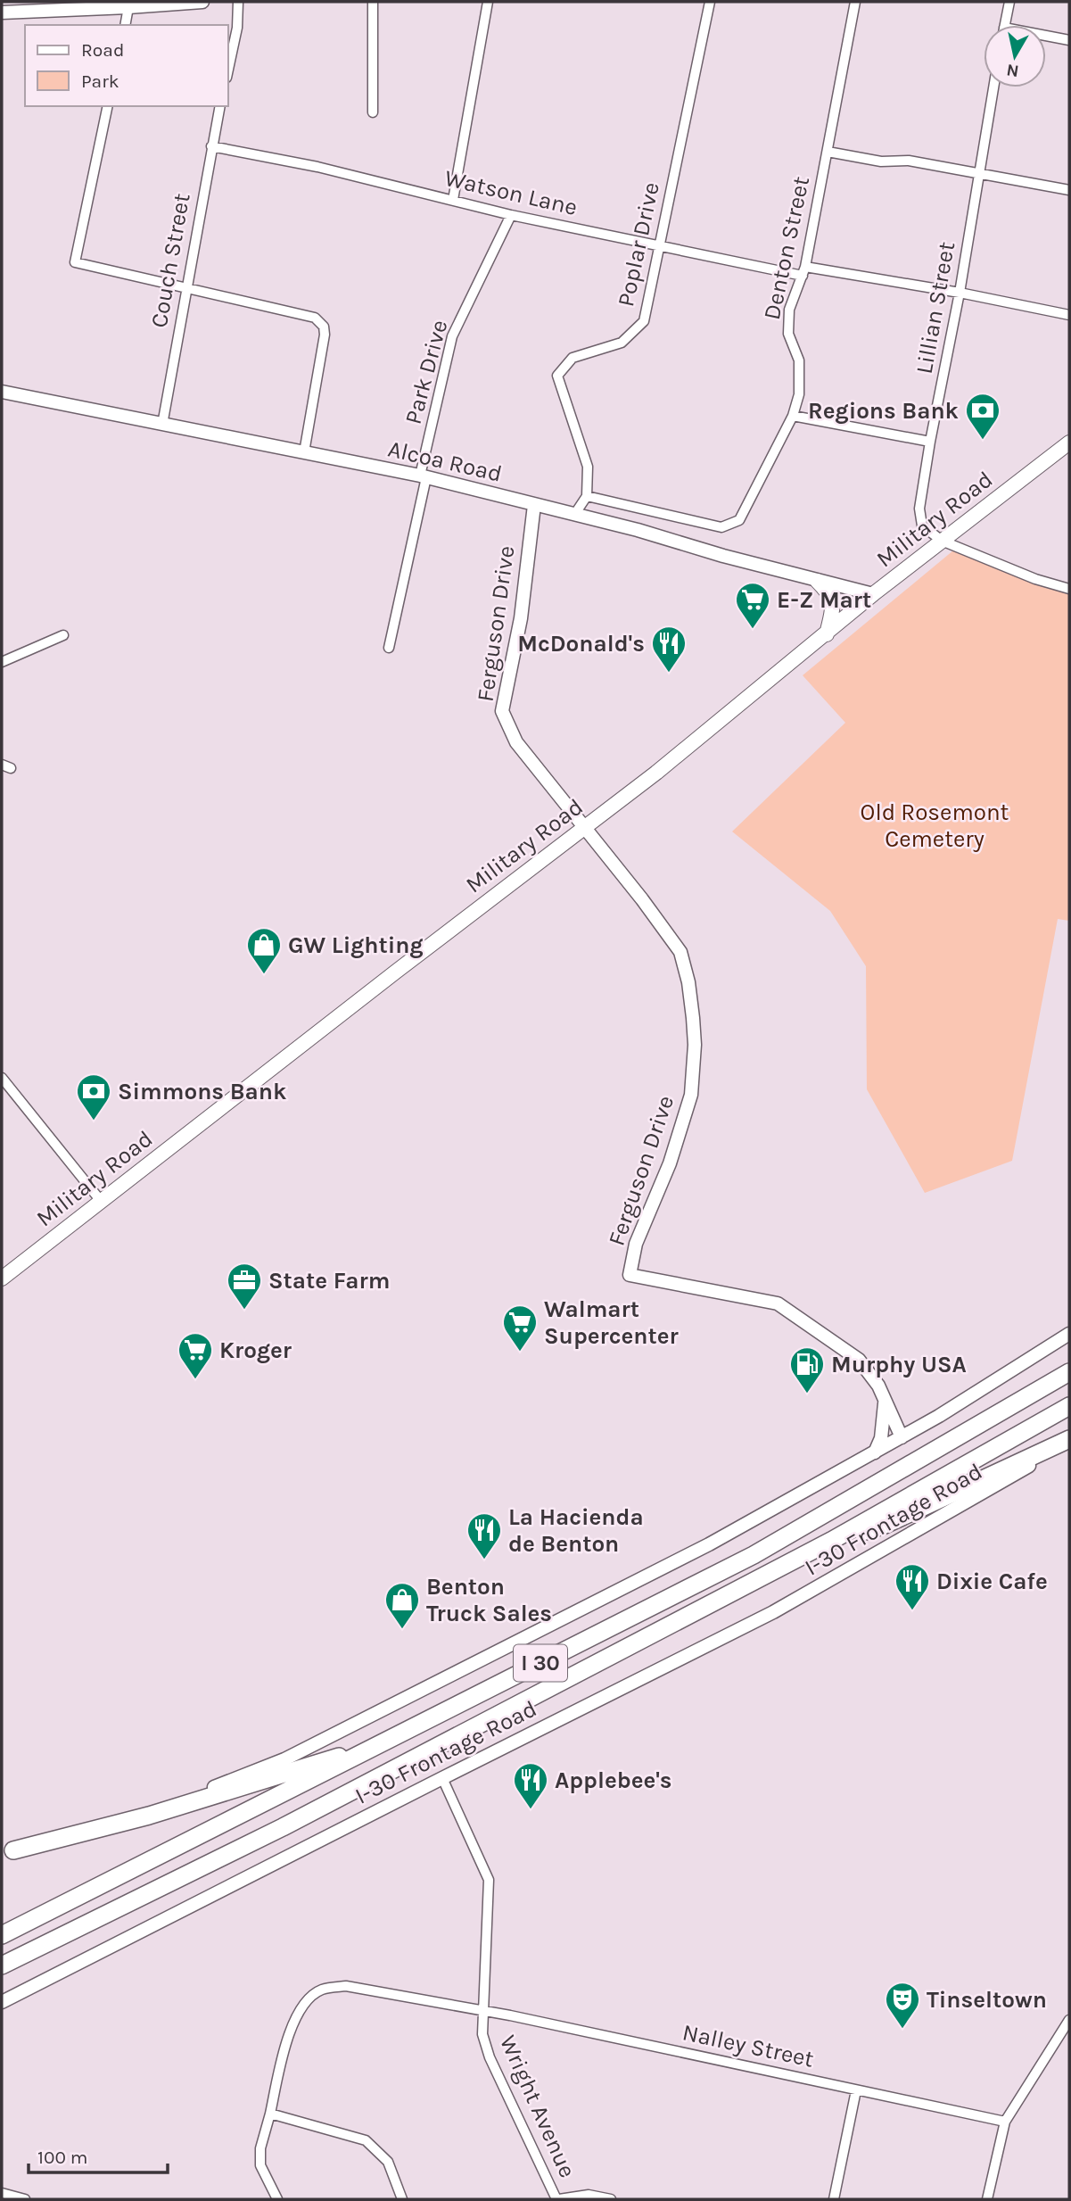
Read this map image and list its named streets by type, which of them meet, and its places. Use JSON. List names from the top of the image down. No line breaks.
{"streets":{"highway":["I 30"],"main road":["Alcoa Road","Military Road","Ferguson Drive","I-30 Frontage Road"],"street":["Watson Lane","Poplar Drive","Denton Street","Couch Street","Lillian Street","Park Drive","Nalley Street","Wright Avenue"]},"crossings":[["Watson Lane","Poplar Drive"],["Watson Lane","Denton Street"],["Watson Lane","Couch Street"],["Watson Lane","Lillian Street"],["Watson Lane","Park Drive"],["Poplar Drive","Denton Street"],["Couch Street","Alcoa Road"],["Lillian Street","Military Road"],["Park Drive","Alcoa Road"],["Alcoa Road","Military Road"],["Alcoa Road","Ferguson Drive"],["Military Road","Ferguson Drive"],["I-30 Frontage Road","Wright Avenue"],["Nalley Street","Wright Avenue"]],"parks":["Old Rosemont Cemetery"],"places":{"bank":["Regions Bank","Simmons Bank"],"supermarket":["E-Z Mart","Walmart Supercenter","Kroger"],"restaurant":["McDonald's","La Hacienda de Benton","Dixie Cafe","Applebee's"],"shop":["GW Lighting","Benton Truck Sales"],"office":["State Farm"],"fuel station":["Murphy USA"],"theatre":["Tinseltown"]},"legend":["Road","Park"],"scale_bar":"100 m","north":"bottom"}
